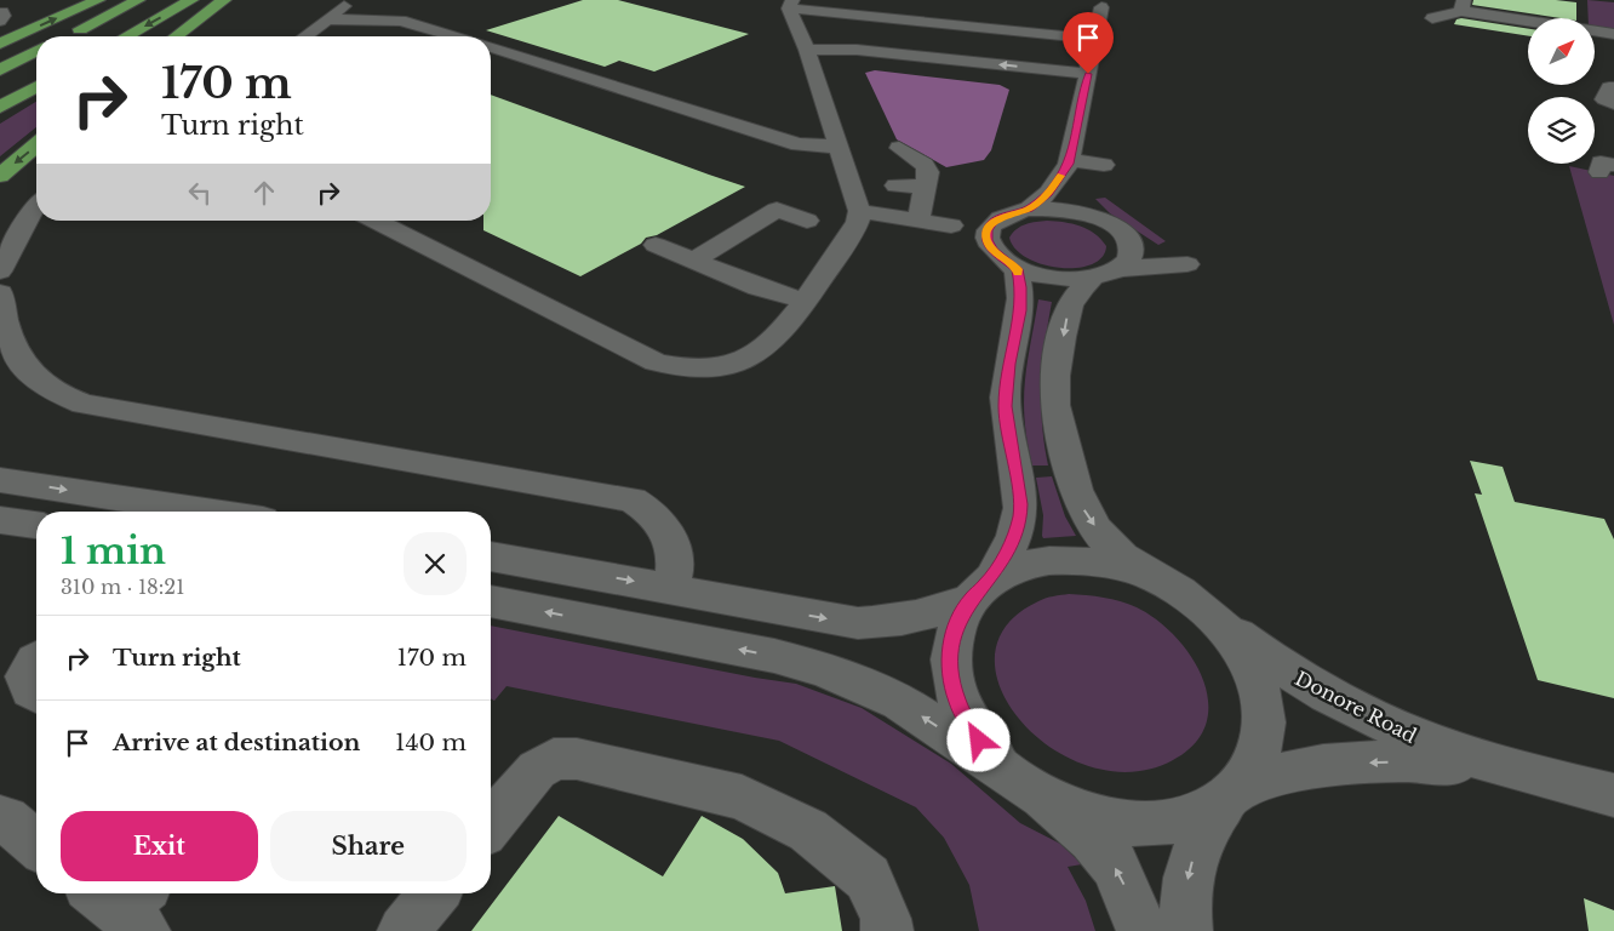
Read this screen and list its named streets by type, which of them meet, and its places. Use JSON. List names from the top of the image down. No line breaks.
{"streets":{"street":["Donore Road"]},"north":"top right","page":{"turn":["170 m","Turn right"],"heading":["1 min","310 m · 18:21"],"list":[{"name":"Turn right","value":"170 m"},{"name":"Arrive at destination","value":"140 m"}],"buttons":["Exit","Share"]}}
